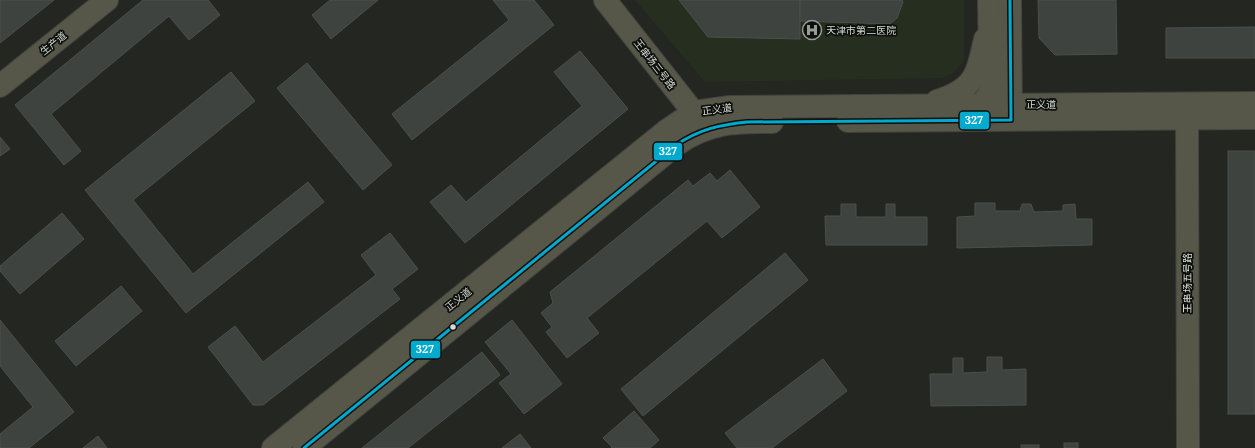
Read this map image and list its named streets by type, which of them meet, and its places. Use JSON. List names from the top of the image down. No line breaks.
{"streets":{"street":["生产道","王串场三号路","正义道","王串场五号路"]},"crossings":[["王串场三号路","正义道"],["正义道","王串场五号路"]],"places":{"hospital":["天津市第二医院"]},"lines":["transit line 327"]}
